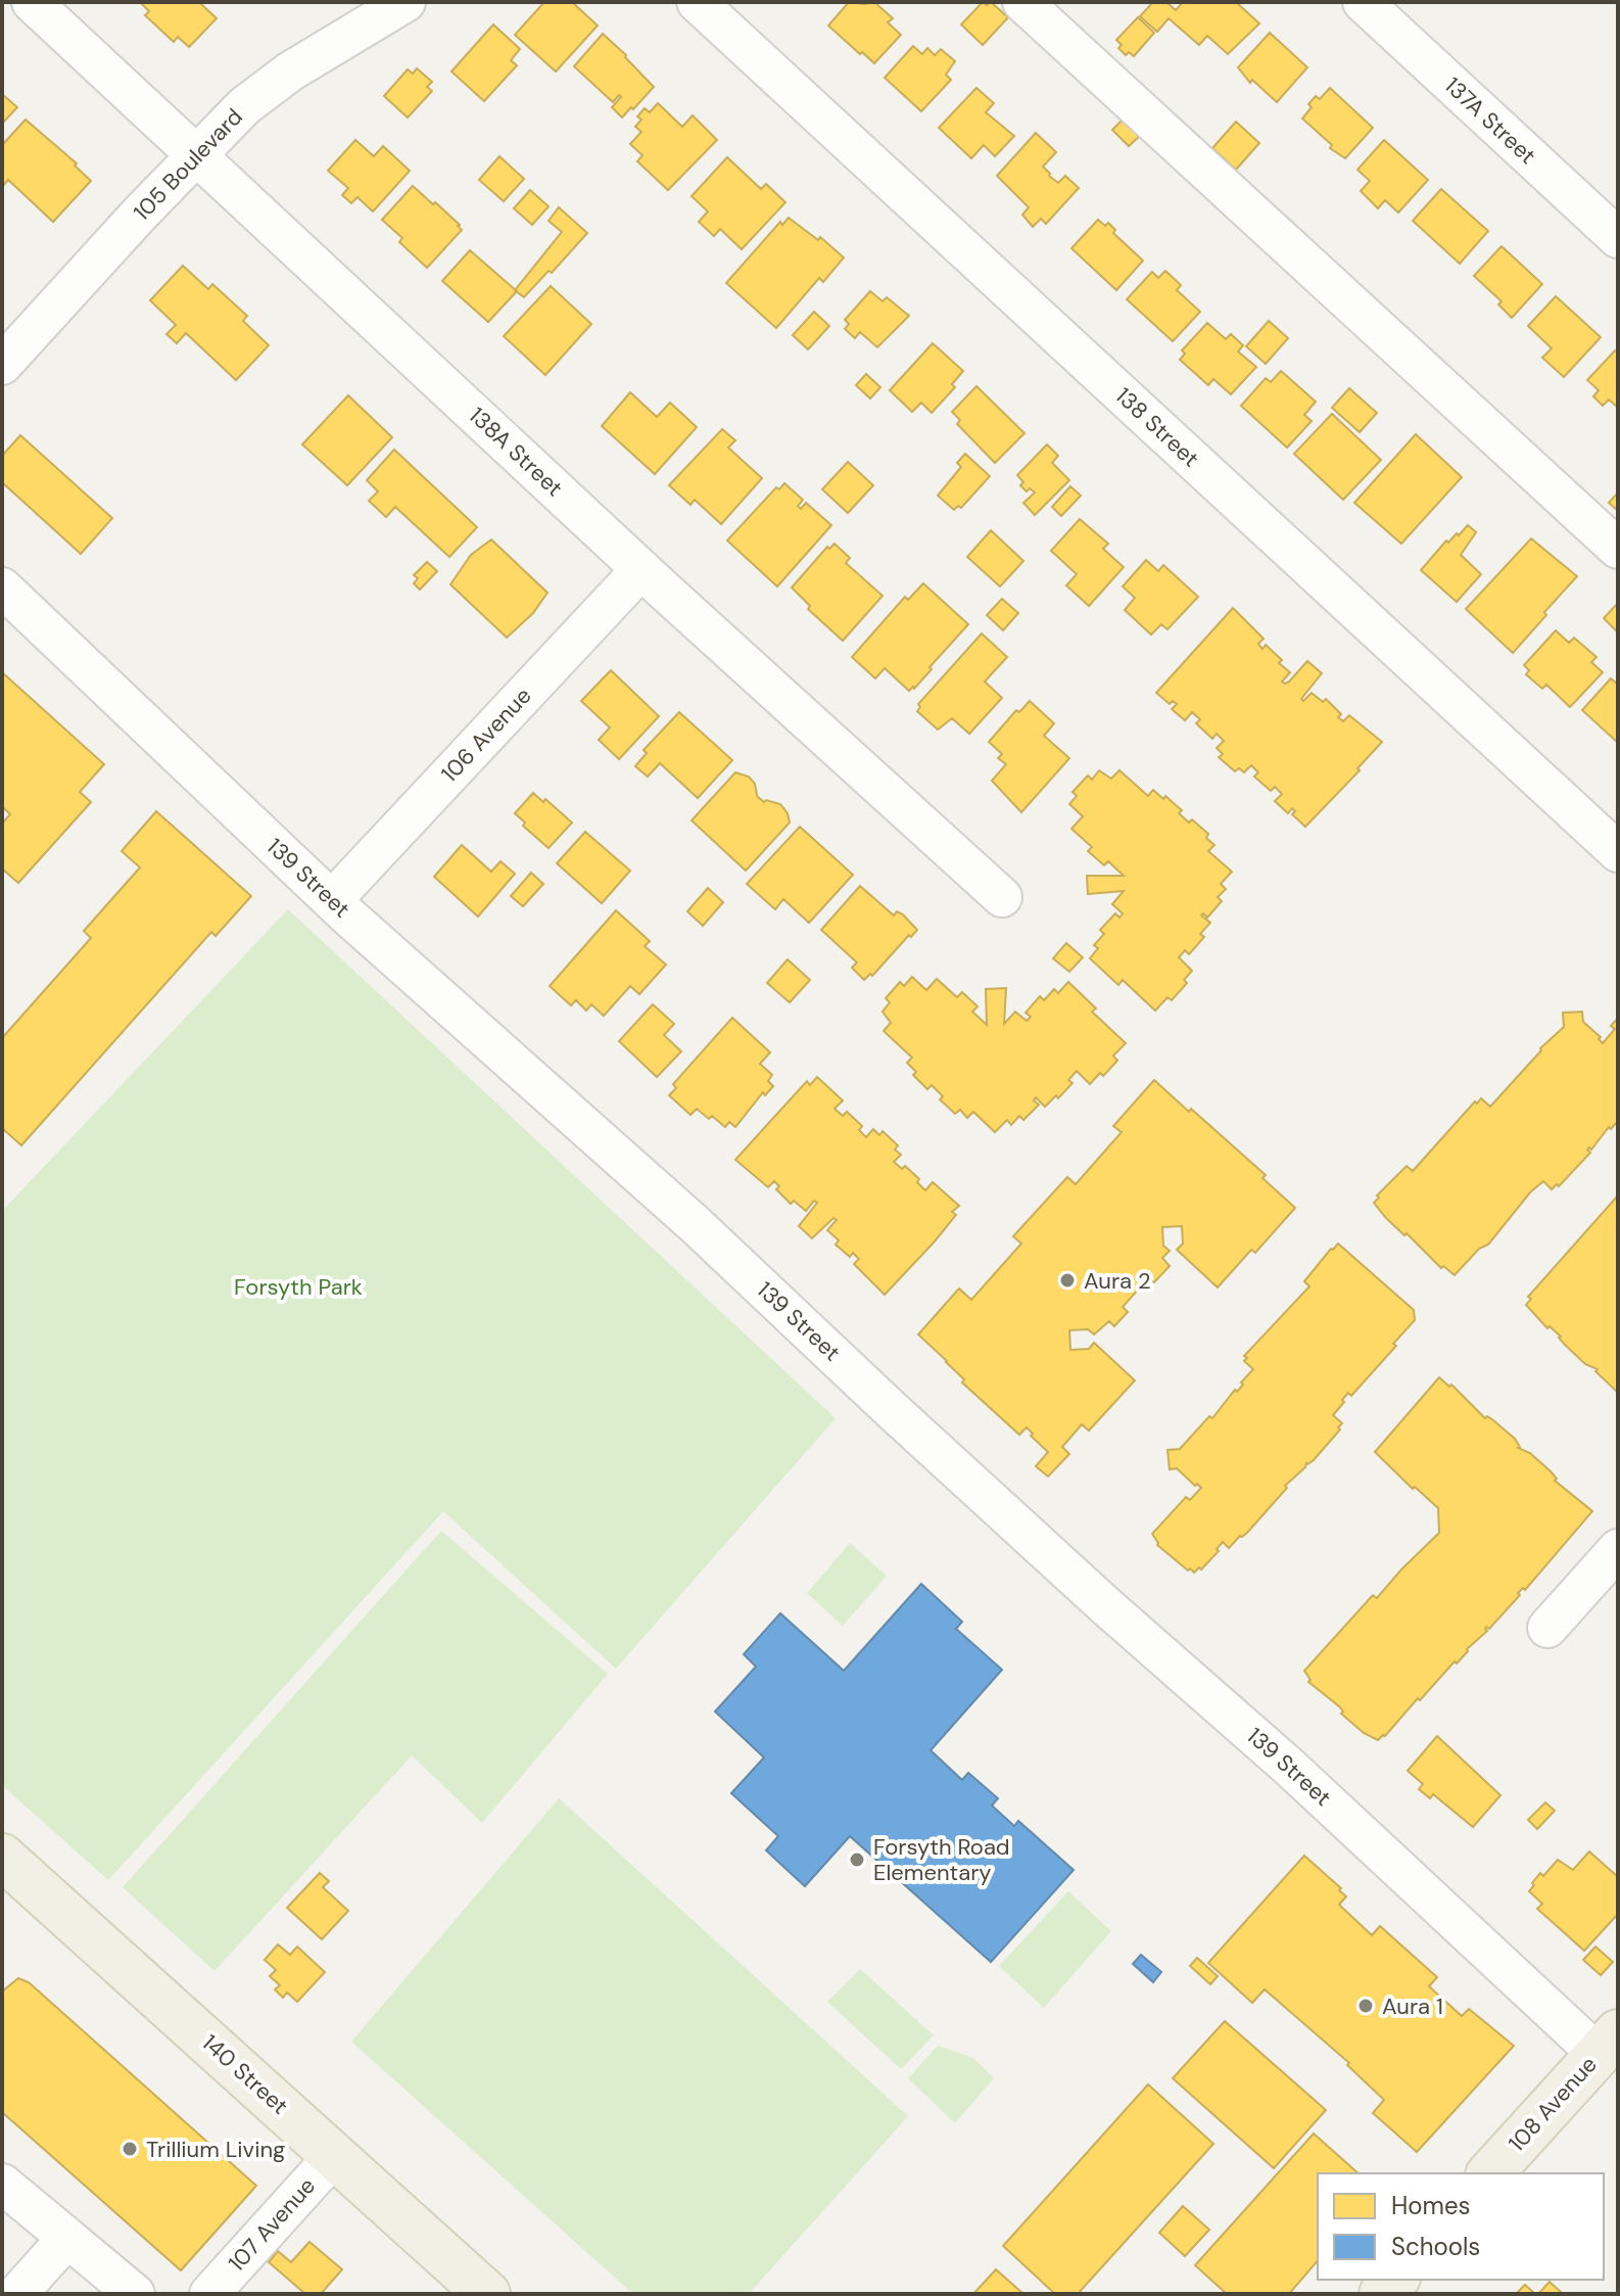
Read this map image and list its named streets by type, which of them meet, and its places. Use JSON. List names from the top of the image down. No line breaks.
{"streets":{"main road":["140 Street","108 Avenue"],"street":["137A Street","105 Boulevard","138 Street","138A Street","106 Avenue","139 Street","107 Avenue"]},"crossings":[["105 Boulevard","138A Street"],["138A Street","106 Avenue"],["106 Avenue","139 Street"],["139 Street","108 Avenue"],["140 Street","107 Avenue"]],"parks":["Forsyth Park"],"places":["Aura 2","Forsyth Road Elementary","Aura 1","Trillium Living"],"legend":["Homes","Schools"]}
